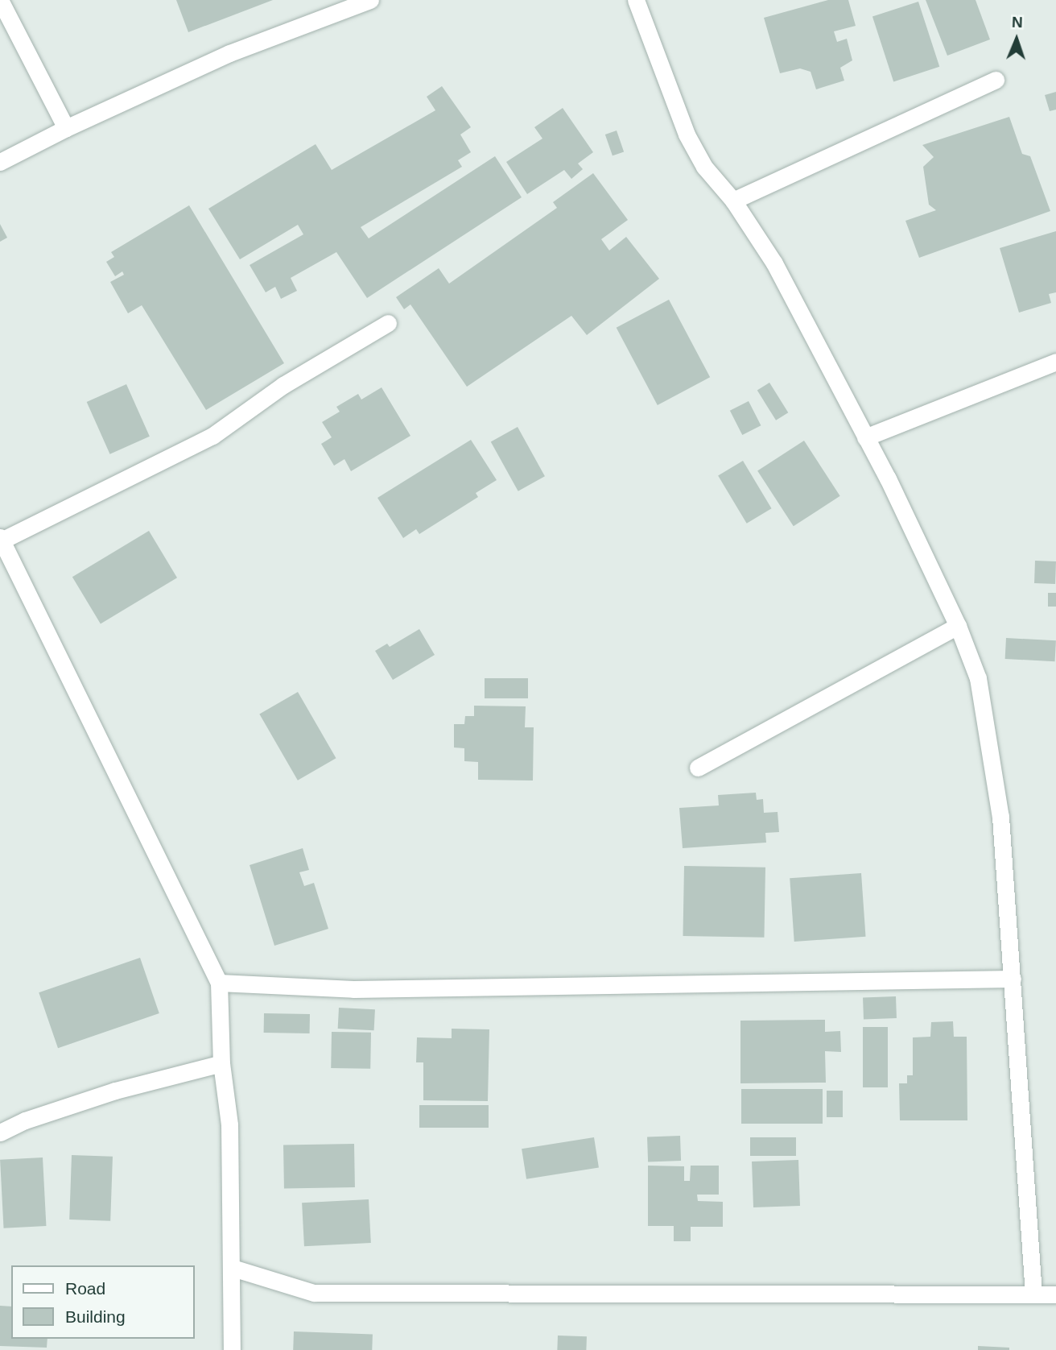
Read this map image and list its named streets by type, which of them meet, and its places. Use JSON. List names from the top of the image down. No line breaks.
{"legend":["Road","Building"],"north":"top"}
